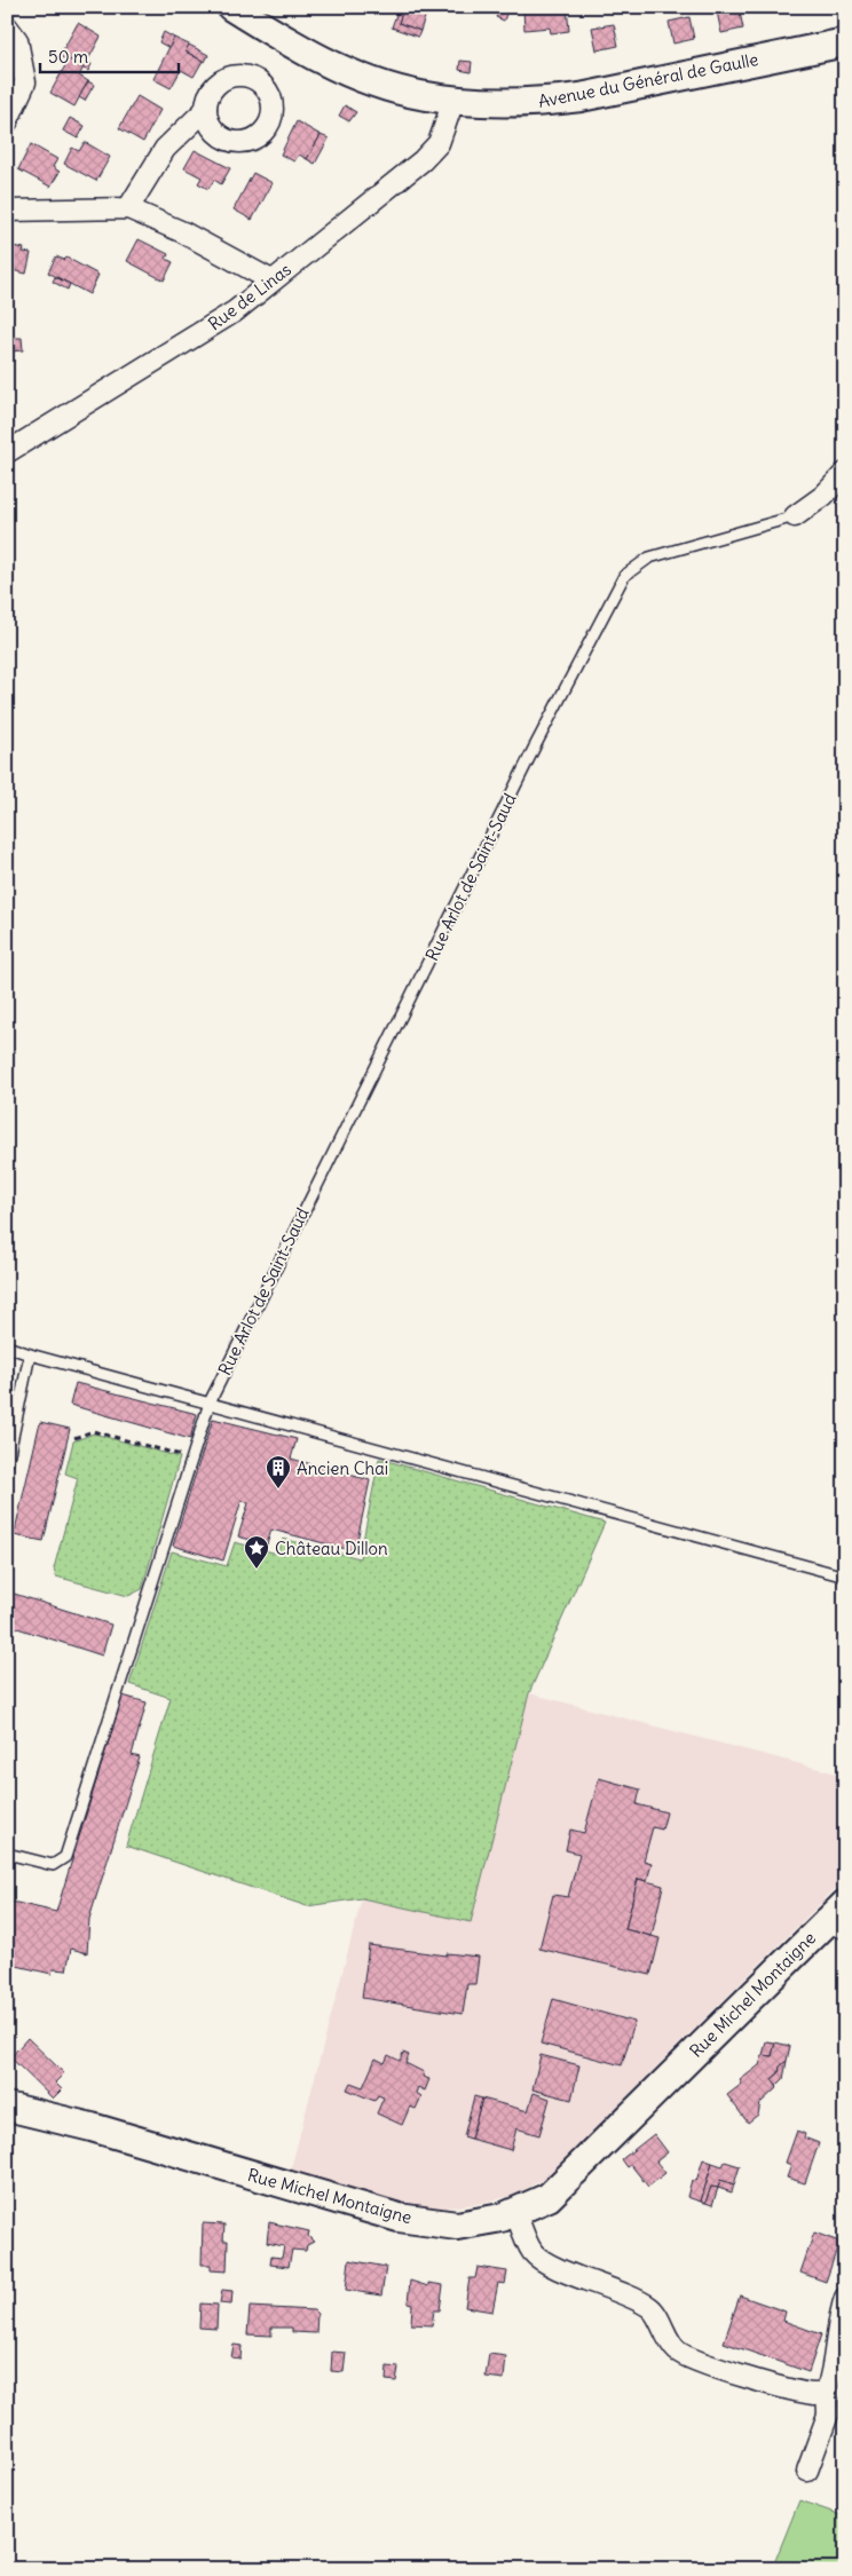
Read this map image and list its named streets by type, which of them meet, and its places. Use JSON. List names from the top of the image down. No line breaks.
{"streets":{"street":["Avenue du Général de Gaulle","Rue de Linas","Rue Arlot de Saint-Saud","Rue Michel Montaigne"]},"crossings":[["Avenue du Général de Gaulle","Rue de Linas"]],"places":{"building":["Ancien Chai"],"place":["Château Dillon"]},"scale_bar":"50 m"}
